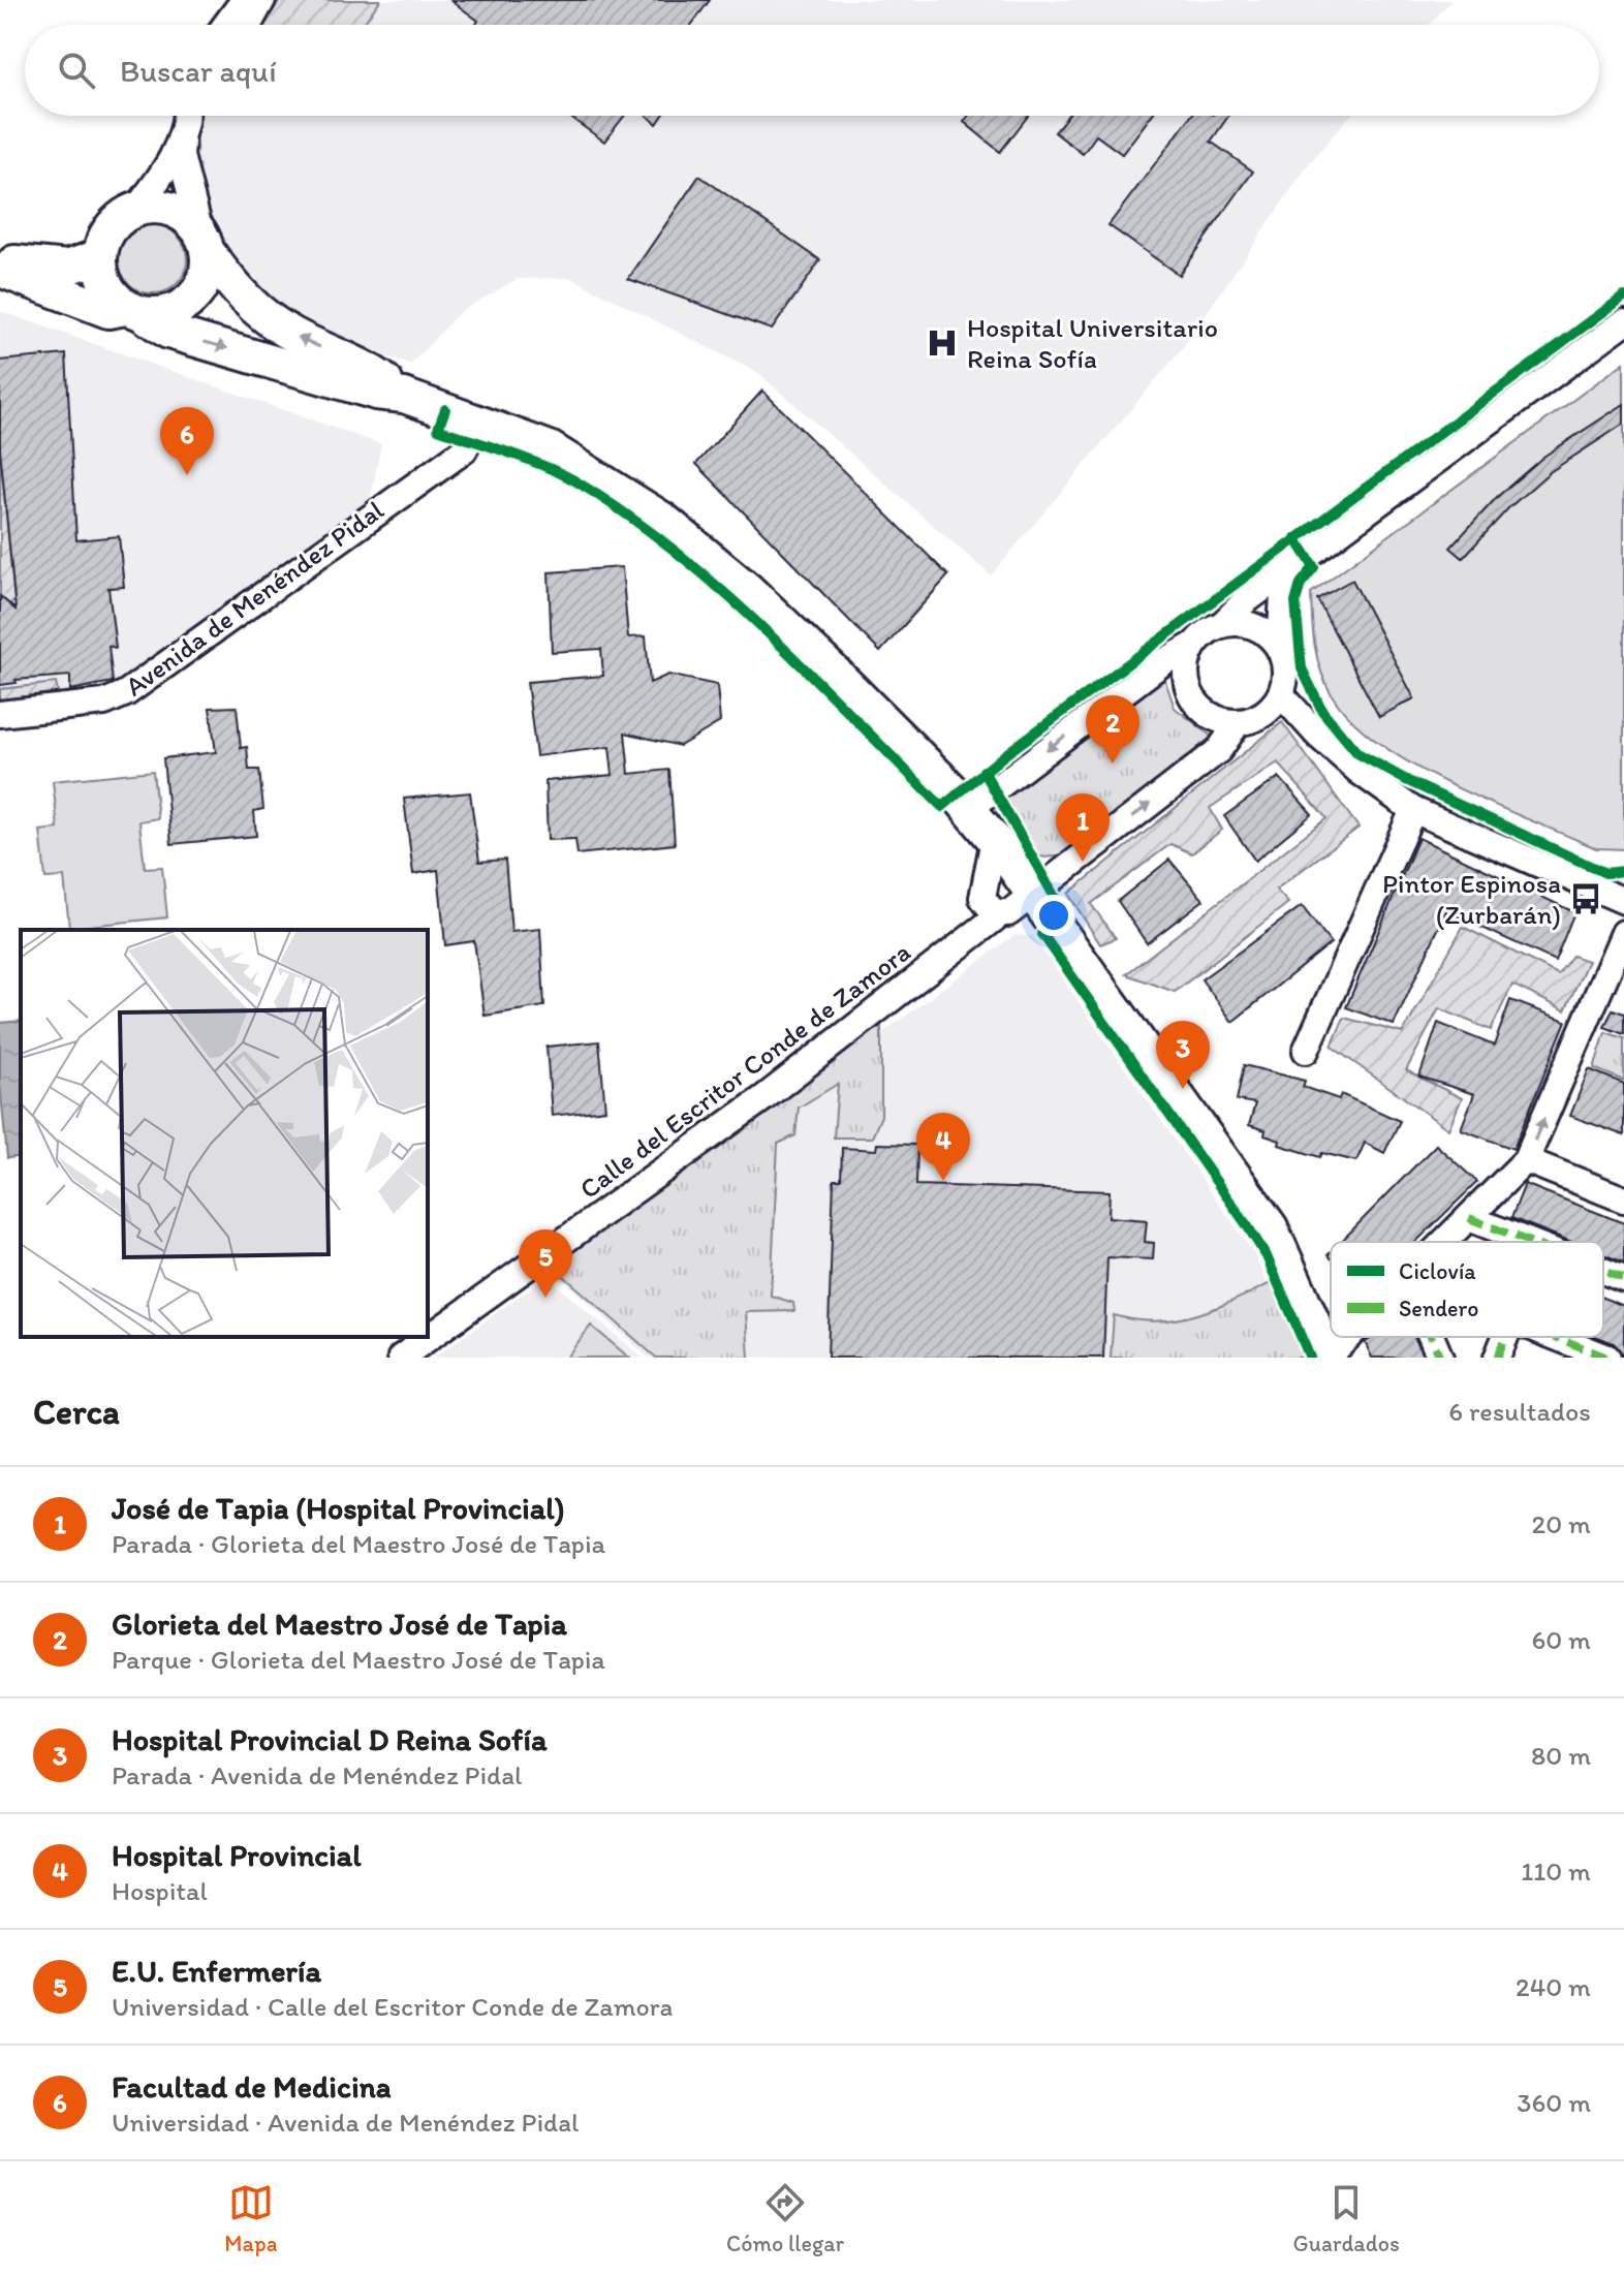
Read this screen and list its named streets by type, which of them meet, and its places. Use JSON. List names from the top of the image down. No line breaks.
{"streets":{"street":["Avenida de Menéndez Pidal","Calle del Escritor Conde de Zamora"]},"places":{"hospital":["Hospital Universitario Reina Sofía"],"bus stop":["Pintor Espinosa (Zurbarán)"]},"legend":["Ciclovía","Sendero"],"page":{"search":"Buscar aquí","pins":["6","2","1","3","4","5"],"heading":["Cerca","6 resultados"],"list":[{"mark":"1","name":"José de Tapia (Hospital Provincial)","note":"Parada · Glorieta del Maestro José de Tapia","value":"20 m"},{"mark":"2","name":"Glorieta del Maestro José de Tapia","note":"Parque · Glorieta del Maestro José de Tapia","value":"60 m"},{"mark":"3","name":"Hospital Provincial D Reina Sofía","note":"Parada · Avenida de Menéndez Pidal","value":"80 m"},{"mark":"4","name":"Hospital Provincial","note":"Hospital","value":"110 m"},{"mark":"5","name":"E.U. Enfermería","note":"Universidad · Calle del Escritor Conde de Zamora","value":"240 m"},{"mark":"6","name":"Facultad de Medicina","note":"Universidad · Avenida de Menéndez Pidal","value":"360 m"}],"nav":["Mapa","Cómo llegar","Guardados"]}}
